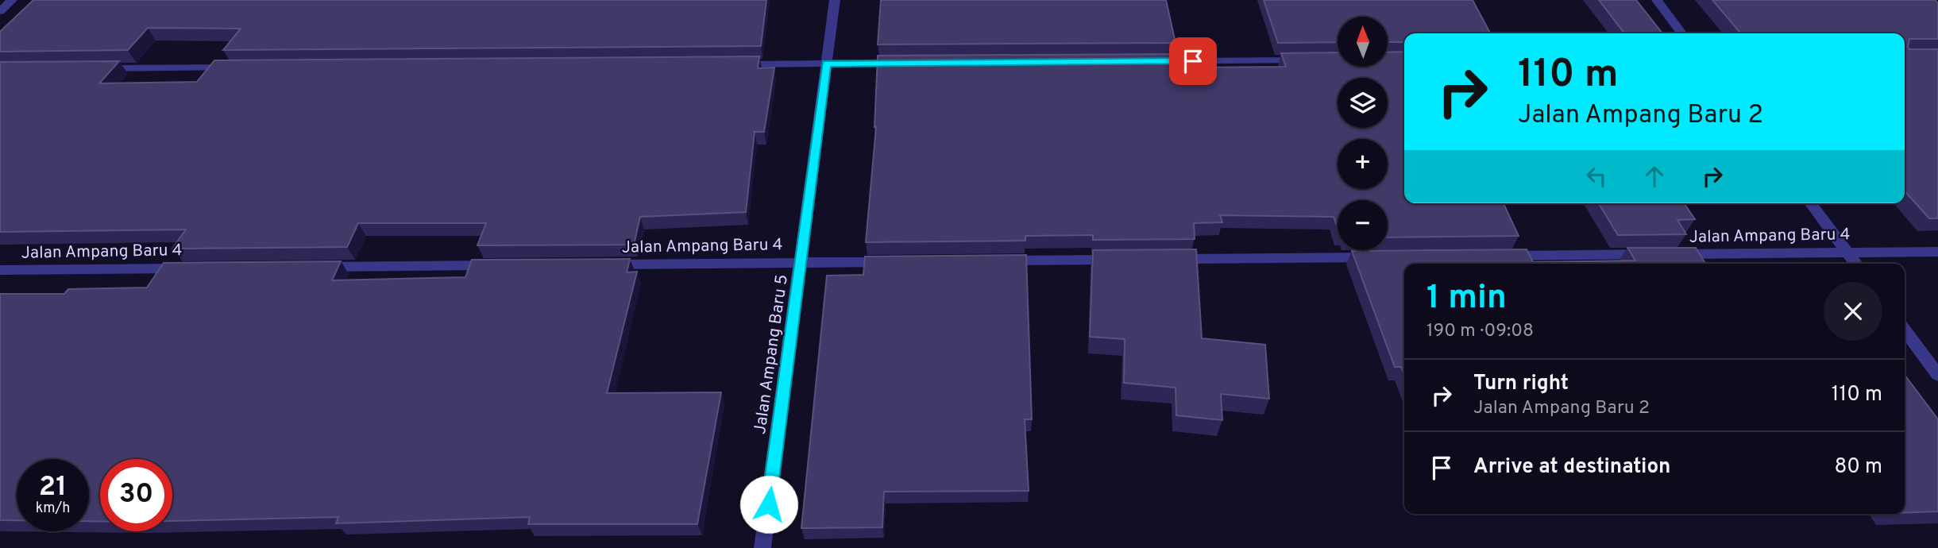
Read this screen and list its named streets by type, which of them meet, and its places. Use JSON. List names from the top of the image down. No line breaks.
{"streets":{"street":["Jalan Ampang Baru 4","Jalan Ampang Baru 5"]},"crossings":[["Jalan Ampang Baru 4","Jalan Ampang Baru 5"]],"north":"top","page":{"map_buttons":["+","−"],"turn":["110 m","Jalan Ampang Baru 2"],"heading":["1 min","190 m · 09:08"],"list":[{"name":"Turn right","note":"Jalan Ampang Baru 2","value":"110 m"},{"name":"Arrive at destination","value":"80 m"}],"speed":"21 km/h","limit":"30"}}
